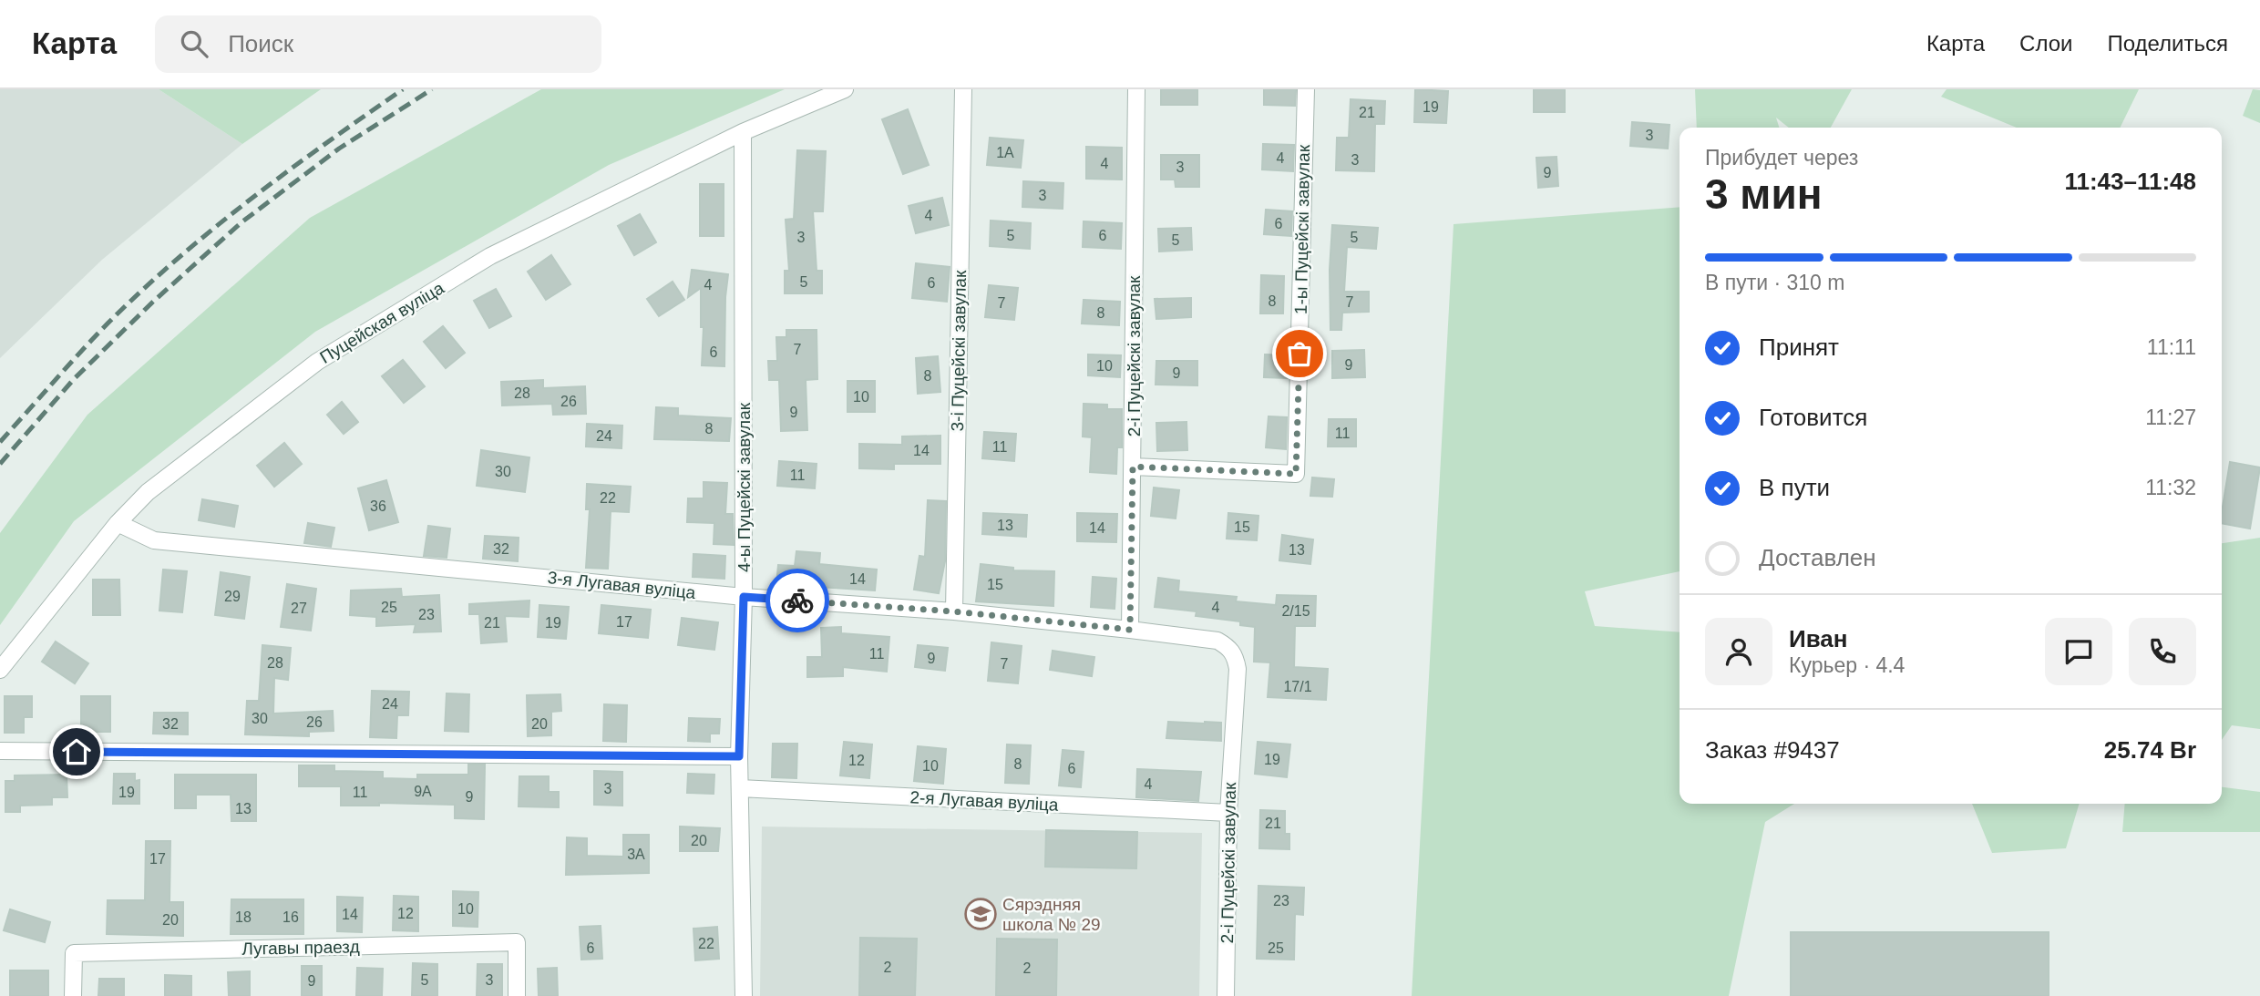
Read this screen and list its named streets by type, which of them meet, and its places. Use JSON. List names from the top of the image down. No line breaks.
{"streets":{"street":["1-ы Пуцейскі завулак","Пуцейская вуліца","3-і Пуцейскі завулак","2-і Пуцейскі завулак","4-ы Пуцейскі завулак","3-я Лугавая вуліца","2-я Лугавая вуліца","Лугавы праезд"]},"crossings":[["1-ы Пуцейскі завулак","2-і Пуцейскі завулак"],["Пуцейская вуліца","4-ы Пуцейскі завулак"],["Пуцейская вуліца","3-я Лугавая вуліца"],["3-і Пуцейскі завулак","3-я Лугавая вуліца"],["2-і Пуцейскі завулак","3-я Лугавая вуліца"],["2-і Пуцейскі завулак","2-я Лугавая вуліца"],["4-ы Пуцейскі завулак","3-я Лугавая вуліца"],["4-ы Пуцейскі завулак","2-я Лугавая вуліца"]],"places":{"school or university":["Сярэдняя школа № 29"]},"house_numbers":["19","21","3","1А","4","3","4","3","9","3","4","6","5","6","3","5","5","5","6","4","8","7","7","8","7","6","9","10","9","8","28","10","26","9","8","11","24","11","14","30","11","22","36","13","15","14","32","13","14","15","29","25","4","27","2/15","23","17","21","19","11","9","28","7","17/1","24","30","26","32","20","19","12","8","10","6","4","3","9А","19","11","9","13","21","20","3А","17","23","10","12","14","18","16","20","22","6","25","2","2","5","3","9"],"page":{"header":"Карта","search":"Поиск","nav":["Карта","Слои","Поделиться"],"heading":["3 мин","Прибудет через","11:43–11:48"],"panel":["Иван","Курьер · 4.4","Заказ #9437","25.74 Br"],"bar":"В пути · 310 m","list":[["Принят","11:11"],["Готовится","11:27"],["В пути","11:32"],"Доставлен"]}}
